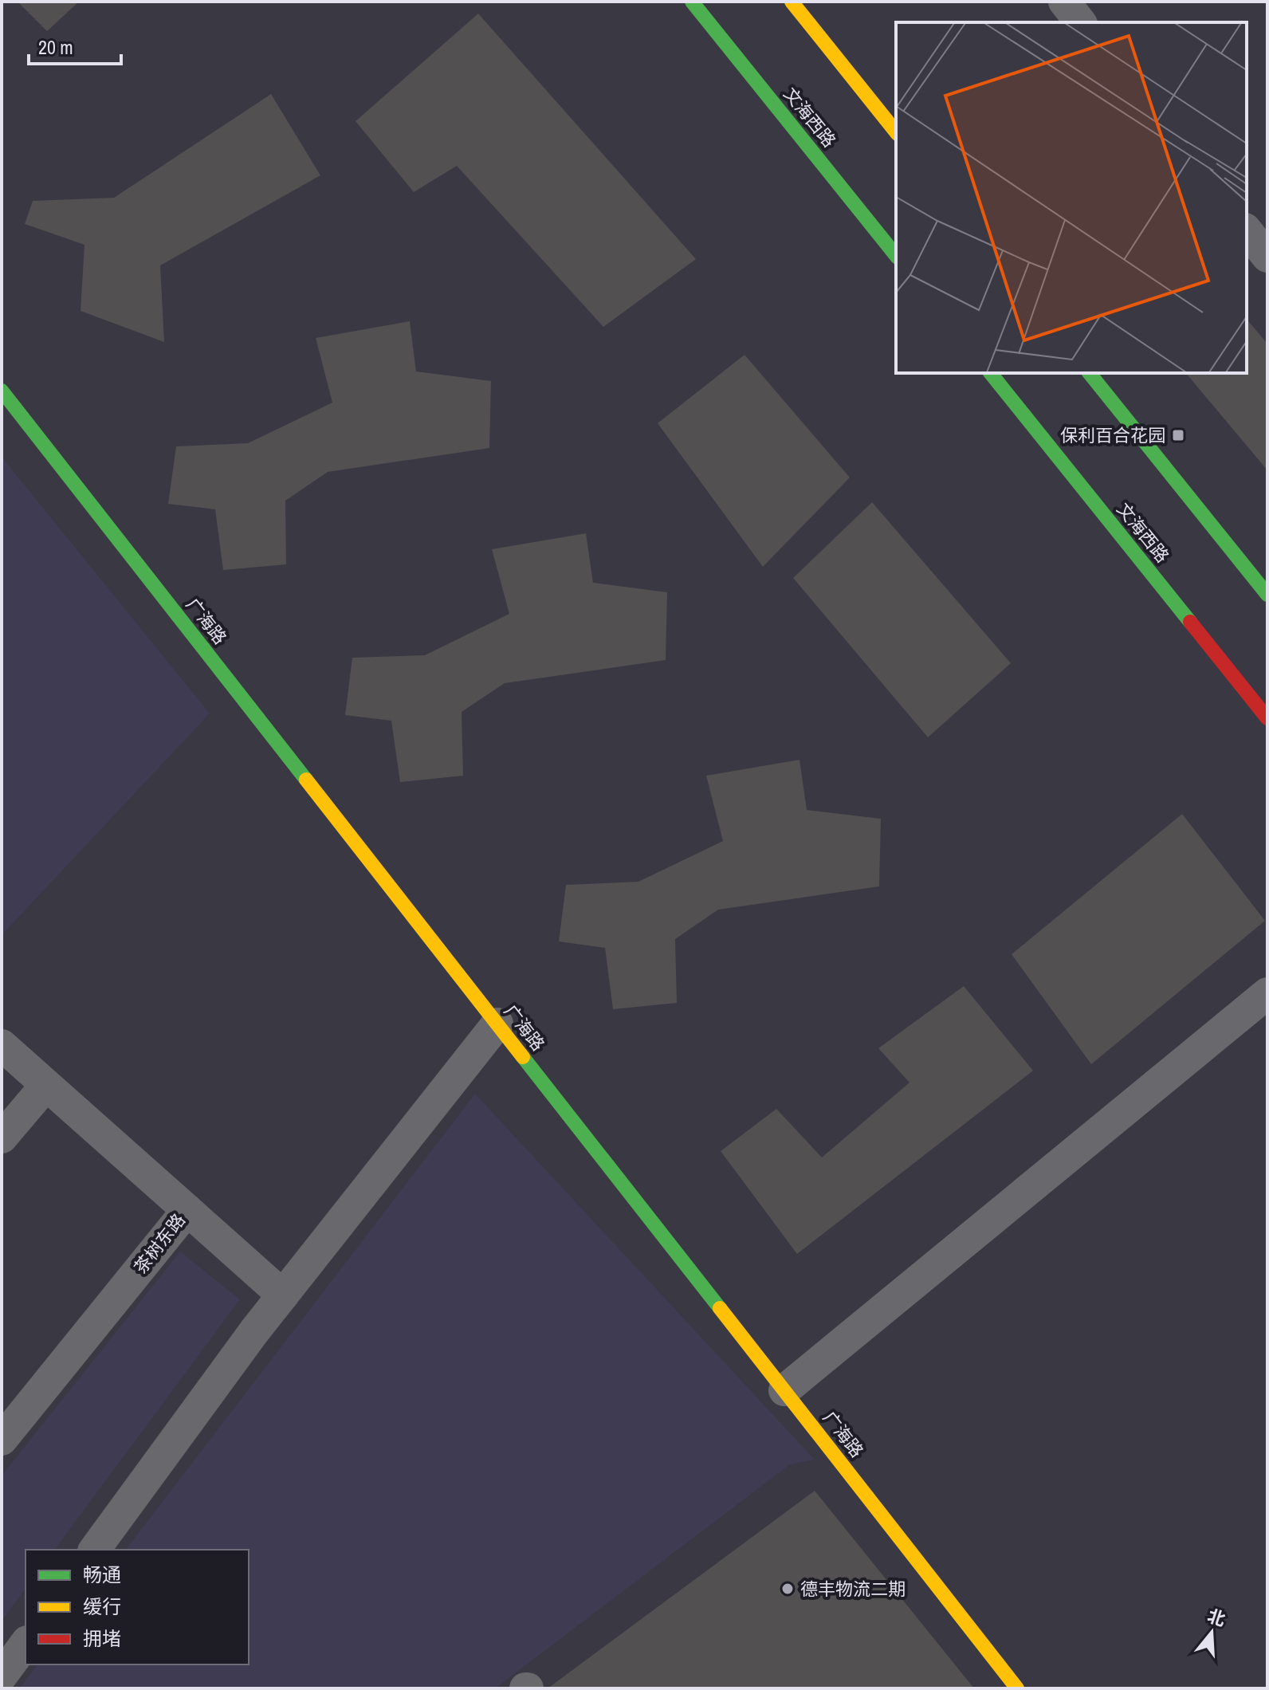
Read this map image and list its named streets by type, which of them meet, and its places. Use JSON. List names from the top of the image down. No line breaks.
{"streets":{"street":["文海西路","广海路","茶树东路"]},"places":{"transit":["保利百合花园"],"other":["德丰物流二期"]},"legend":["畅通","缓行","拥堵"],"scale_bar":"20 m","north":"top"}
